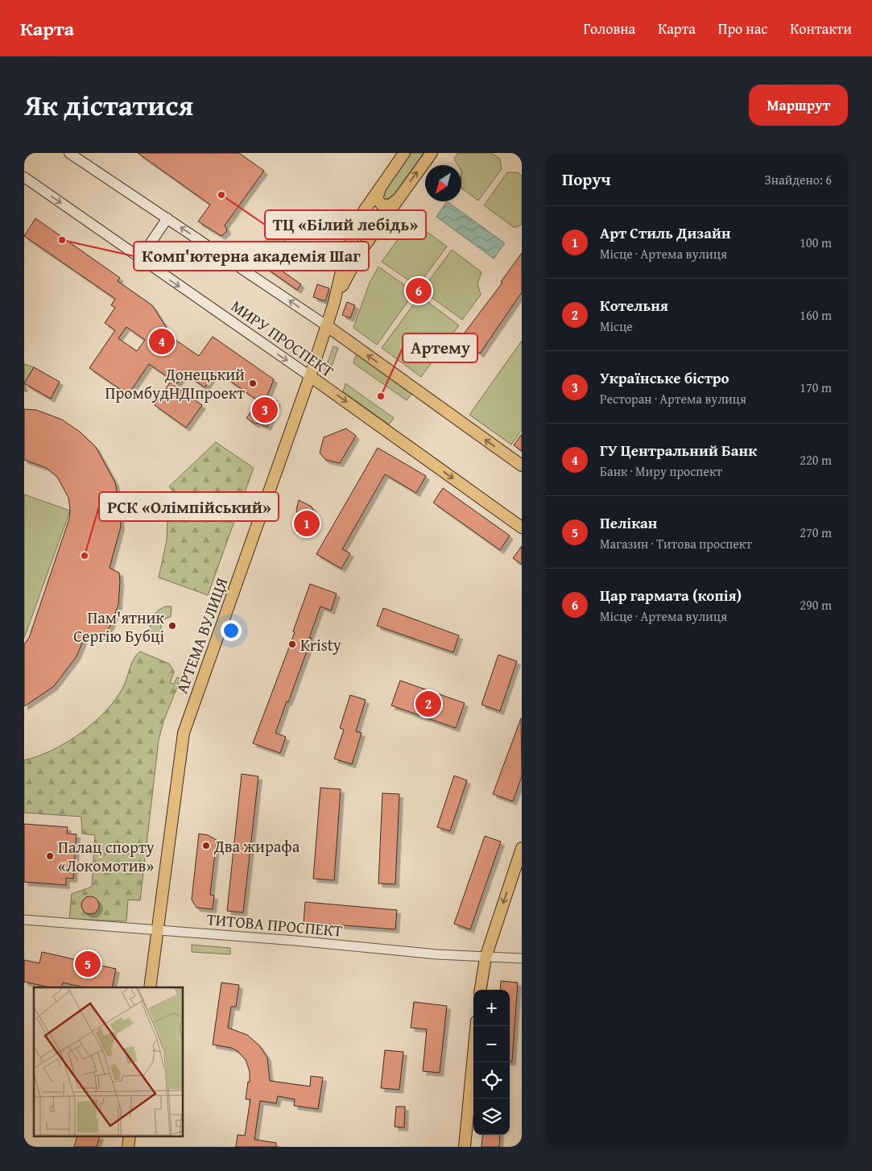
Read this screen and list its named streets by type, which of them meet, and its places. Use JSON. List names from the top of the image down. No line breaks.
{"streets":{"main road":["МИРУ ПРОСПЕКТ","АРТЕМА ВУЛИЦЯ"],"street":["ТИТОВА ПРОСПЕКТ"]},"crossings":[["МИРУ ПРОСПЕКТ","АРТЕМА ВУЛИЦЯ"],["АРТЕМА ВУЛИЦЯ","ТИТОВА ПРОСПЕКТ"]],"places":["ТЦ «Білий лебідь»","Комп'ютерна академія Шаг","Донецький ПромбудНДІпроект","Артему","РСК «Олімпійський»","Пам'ятник Сергію Бубці","Kristy","Два жирафа","Палац спорту «Локомотив»"],"north":"bottom left","page":{"header":"Карта","nav":["Головна","Карта","Про нас","Контакти"],"title":"Як дістатися","buttons":"Маршрут","heading":["Поруч","Знайдено: 6"],"list":[{"mark":"1","name":"Арт Стиль Дизайн","note":"Місце · Артема вулиця","value":"100 m"},{"mark":"2","name":"Котельня","note":"Місце","value":"160 m"},{"mark":"3","name":"Українське бістро","note":"Ресторан · Артема вулиця","value":"170 m"},{"mark":"4","name":"ГУ Центральний Банк","note":"Банк · Миру проспект","value":"220 m"},{"mark":"5","name":"Пелікан","note":"Магазин · Титова проспект","value":"270 m"},{"mark":"6","name":"Цар гармата (копія)","note":"Місце · Артема вулиця","value":"290 m"}],"pins":["6","4","3","1","2","5"],"map_buttons":["+","−"]}}
